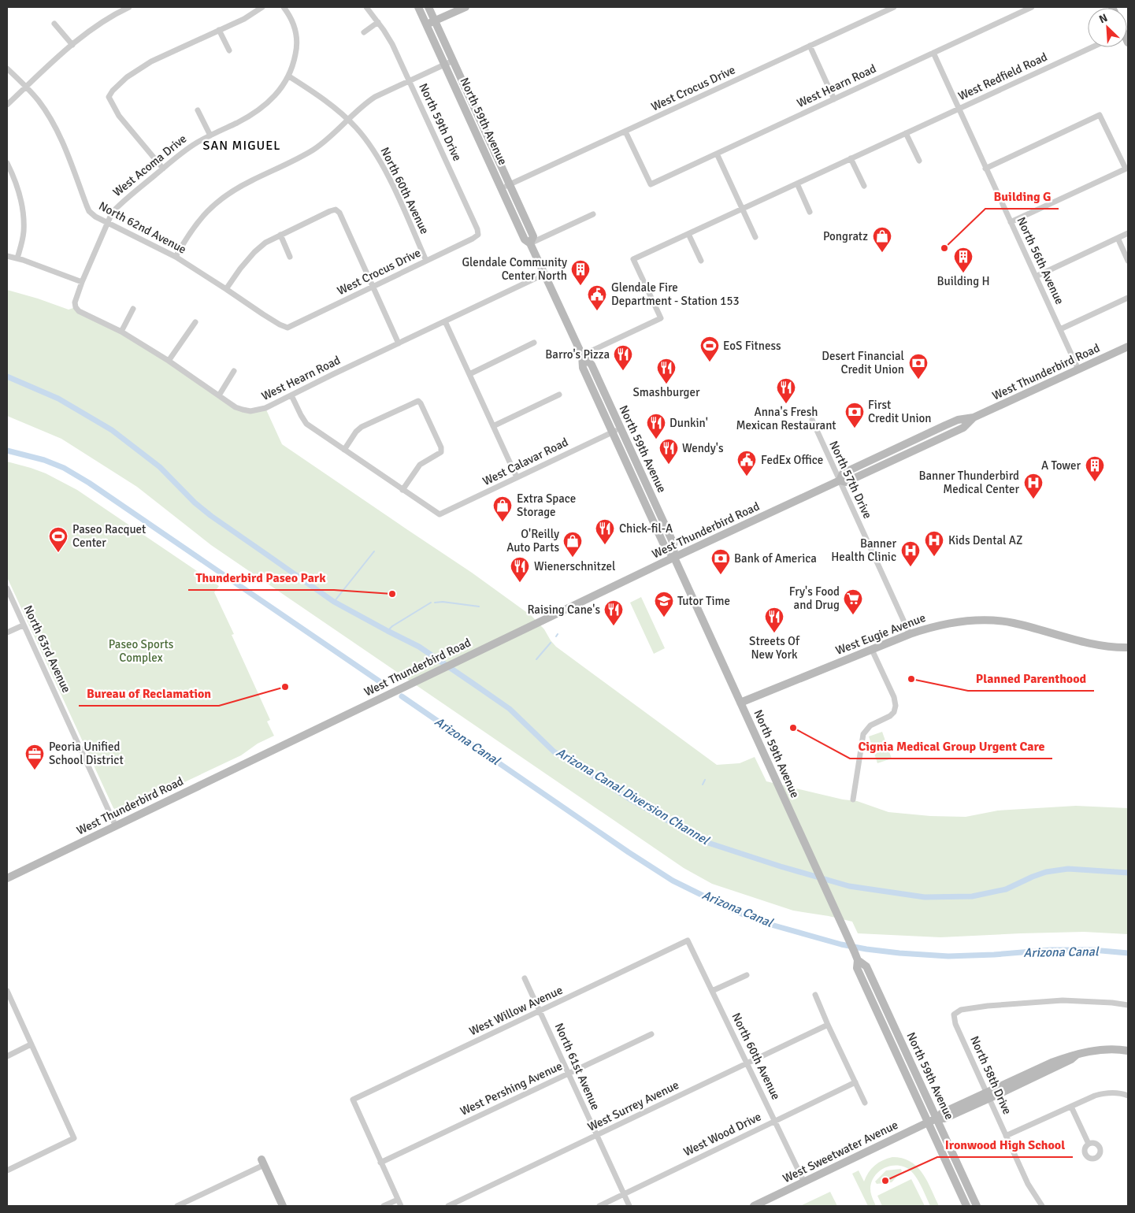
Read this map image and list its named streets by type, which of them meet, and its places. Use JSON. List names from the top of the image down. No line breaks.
{"streets":{"main road":["North 59th Avenue","West Thunderbird Road","West Eugie Avenue","West Sweetwater Avenue"],"street":["West Redfield Road","West Hearn Road","West Crocus Drive","North 59th Drive","West Acoma Drive","North 60th Avenue","North 62nd Avenue","North 56th Avenue","West Calavar Road","North 57th Drive","North 63rd Avenue","West Willow Avenue","North 61st Avenue","North 58th Drive","West Pershing Avenue","West Surrey Avenue","West Wood Drive"]},"crossings":[["West Redfield Road","North 59th Avenue"],["West Redfield Road","North 56th Avenue"],["West Hearn Road","West Crocus Drive"],["West Hearn Road","North 59th Avenue"],["West Hearn Road","West Acoma Drive"],["West Hearn Road","North 56th Avenue"],["West Crocus Drive","North 59th Avenue"],["West Crocus Drive","North 59th Drive"],["West Crocus Drive","North 60th Avenue"],["West Crocus Drive","North 62nd Avenue"],["North 59th Avenue","West Thunderbird Road"],["North 59th Avenue","West Calavar Road"],["North 59th Avenue","West Eugie Avenue"],["North 59th Avenue","West Sweetwater Avenue"],["West Acoma Drive","North 60th Avenue"],["West Acoma Drive","North 62nd Avenue"],["North 60th Avenue","West Willow Avenue"],["North 60th Avenue","West Surrey Avenue"],["North 60th Avenue","West Wood Drive"],["North 60th Avenue","West Sweetwater Avenue"],["North 56th Avenue","West Thunderbird Road"],["West Thunderbird Road","North 57th Drive"],["West Thunderbird Road","North 63rd Avenue"],["North 57th Drive","West Eugie Avenue"],["West Willow Avenue","North 61st Avenue"],["West Willow Avenue","West Pershing Avenue"],["North 61st Avenue","West Pershing Avenue"],["North 61st Avenue","West Surrey Avenue"],["North 61st Avenue","West Wood Drive"],["North 58th Drive","West Sweetwater Avenue"]],"districts":["SAN MIGUEL"],"water":["Arizona Canal","Arizona Canal Diversion Channel"],"parks":["Paseo Sports Complex"],"places":{"other":["Building G","Thunderbird Paseo Park","Planned Parenthood","Bureau of Reclamation","Cignia Medical Group Urgent Care","Ironwood High School"],"shop":["Pongratz","Extra Space Storage","O'Reilly Auto Parts"],"building":["Building H","Glendale Community Center North","A Tower"],"public building":["Glendale Fire Department - Station 153","FedEx Office"],"sports":["EoS Fitness","Paseo Racquet Center"],"restaurant":["Barro's Pizza","Smashburger","Anna's Fresh Mexican Restaurant","Dunkin'","Wendy's","Chick-fil-A","Wienerschnitzel","Raising Cane's","Streets Of New York"],"bank":["Desert Financial Credit Union","First Credit Union","Bank of America"],"hospital":["Banner Thunderbird Medical Center","Kids Dental AZ","Banner Health Clinic"],"supermarket":["Fry's Food and Drug"],"school or university":["Tutor Time"],"office":["Peoria Unified School District"]},"north":"top left"}
